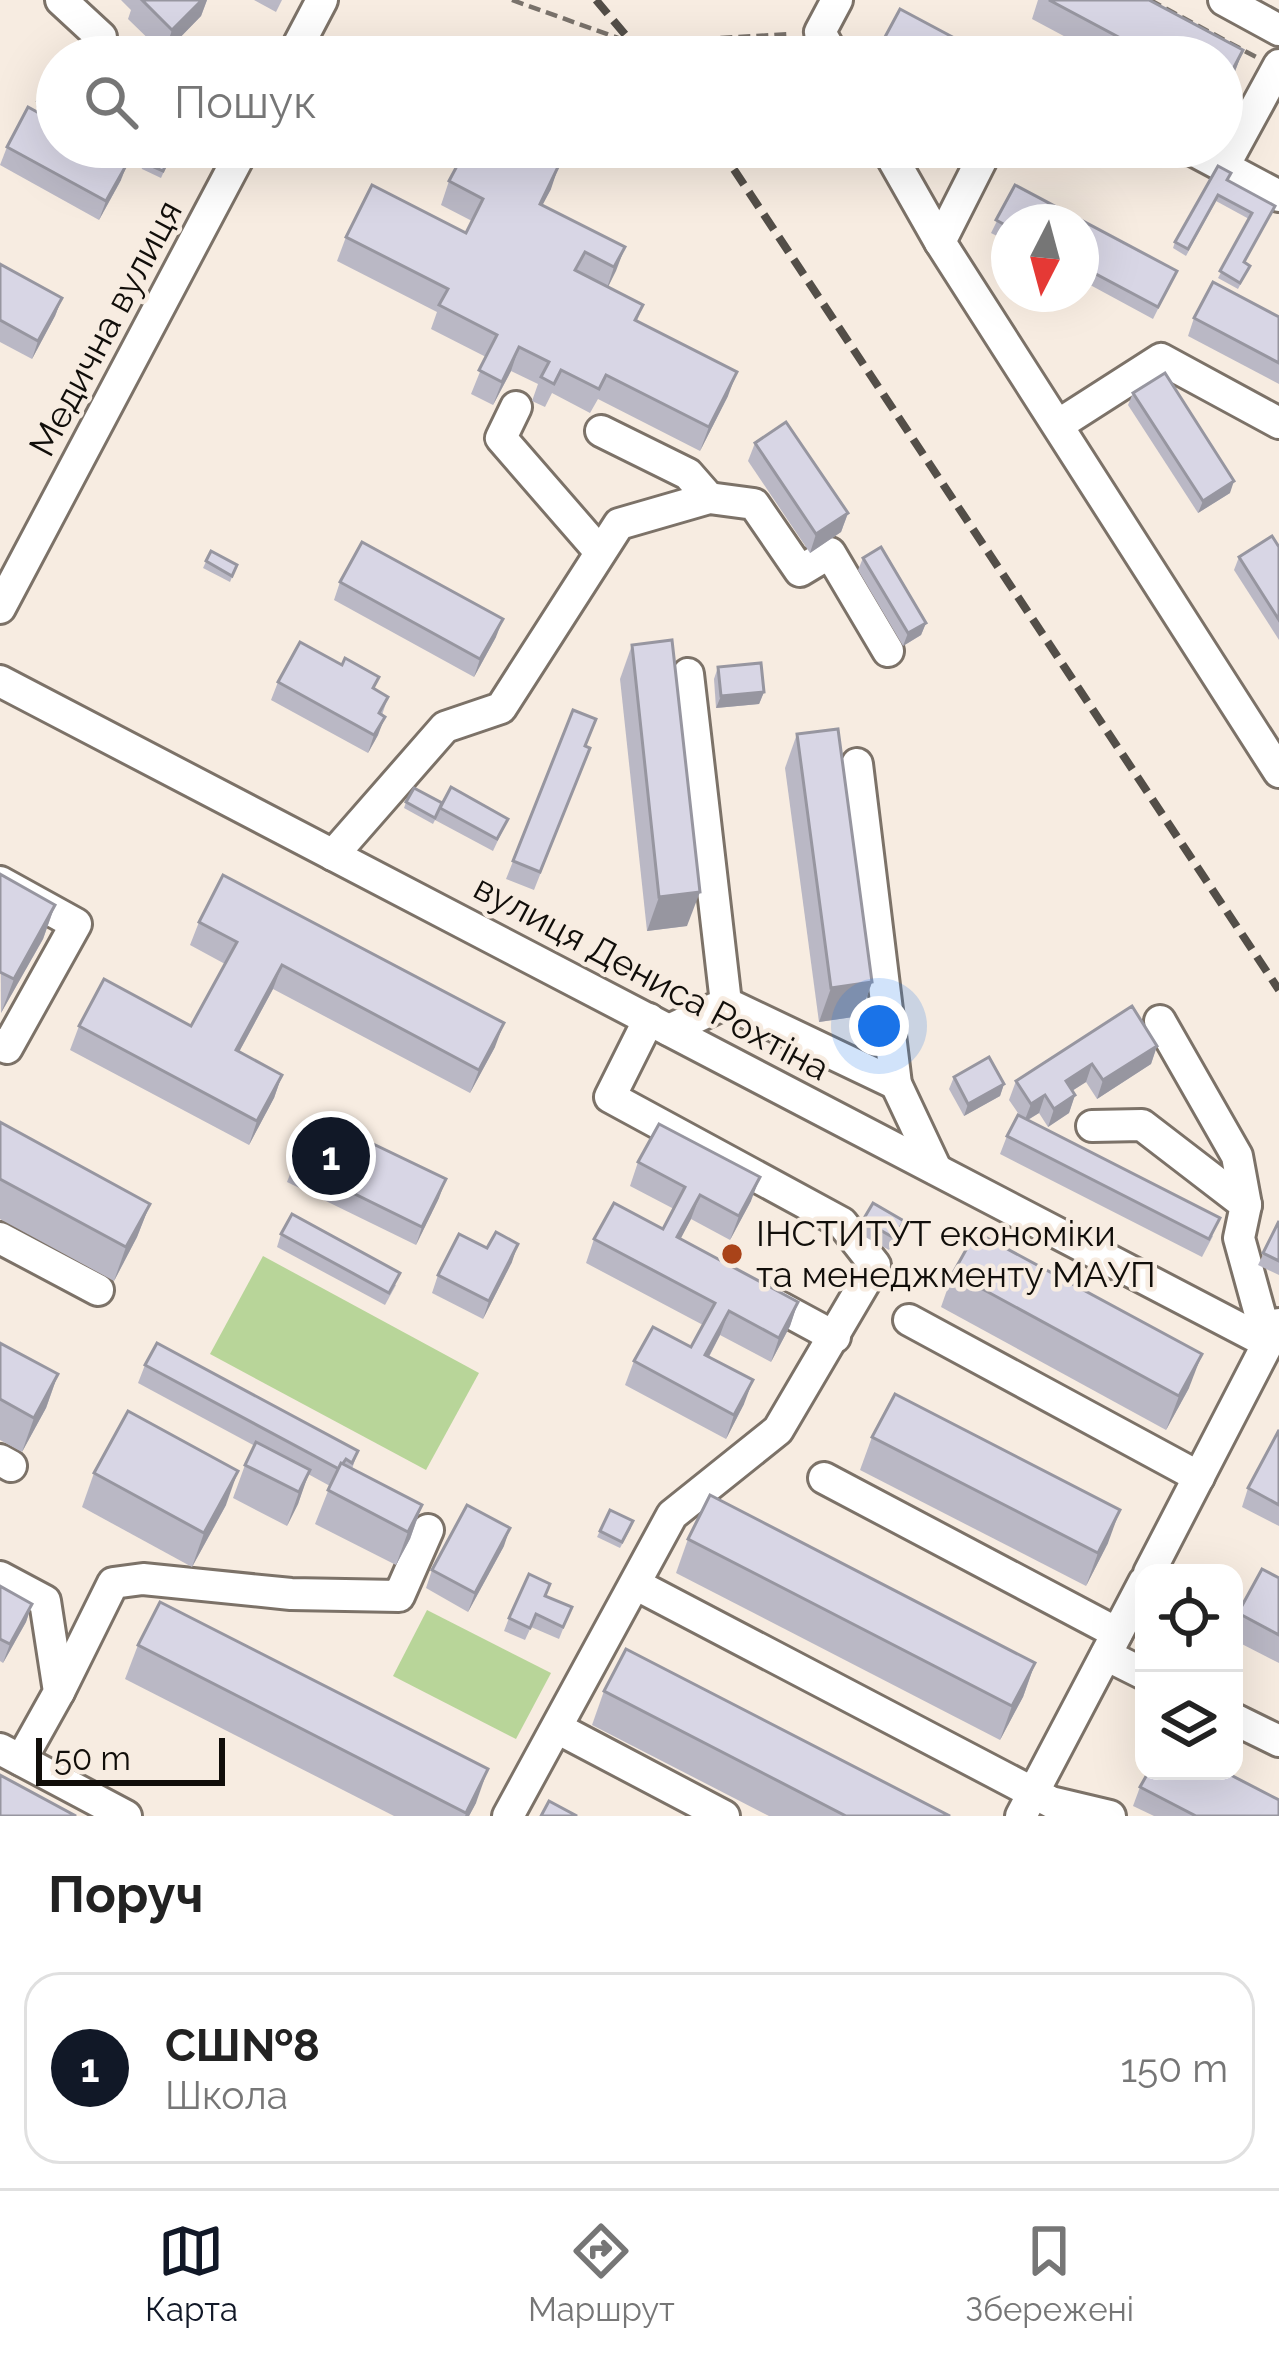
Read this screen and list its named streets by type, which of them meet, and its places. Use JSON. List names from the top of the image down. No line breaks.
{"streets":{"street":["Медична вулиця","вулиця Дениса Рохтіна"]},"places":["ІНСТИТУТ економіки та менеджменту МАУП"],"scale_bar":"50 m","north":"bottom","page":{"search":"Пошук","pins":"1","scale":"50 m","heading":"Поруч","list":[{"mark":"1","name":"СШ№8","note":"Школа","value":"150 m"}],"nav":["Карта","Маршрут","Збережені"]}}
